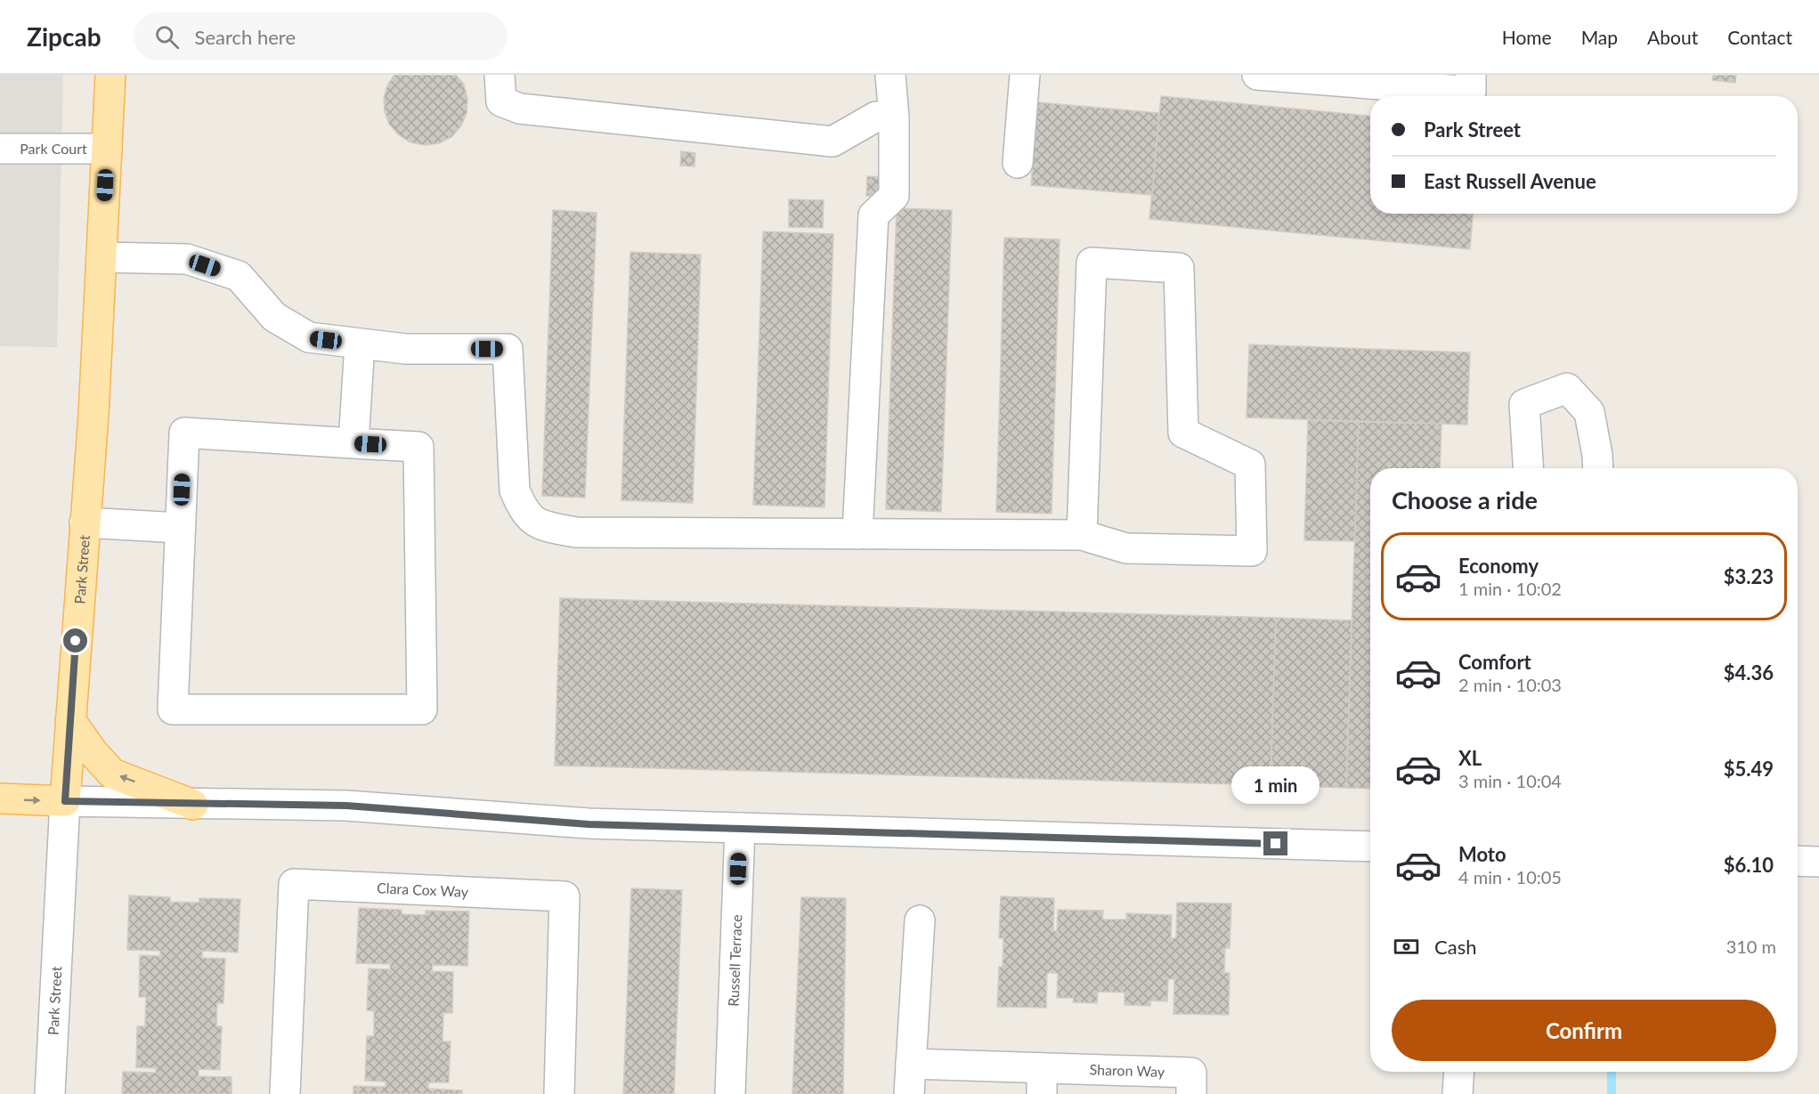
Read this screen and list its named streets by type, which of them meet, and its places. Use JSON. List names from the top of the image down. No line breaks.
{"streets":{"main road":["Park Street"],"street":["Park Court","Clara Cox Way","Russell Terrace","Sharon Way"]},"crossings":[["Park Court","Park Street"]],"page":{"header":"Zipcab","search":"Search here","nav":["Home","Map","About","Contact"],"banner":["Park Street","East Russell Avenue"],"heading":"Choose a ride","list":[{"name":"Economy","note":"1 min · 10:02","value":"$3.23"},{"name":"Comfort","note":"2 min · 10:03","value":"$4.36"},{"name":"XL","note":"3 min · 10:04","value":"$5.49"},{"name":"Moto","note":"4 min · 10:05","value":"$6.10"}],"bubble":"1 min","pay":["Cash","310 m"],"buttons":"Confirm"}}
